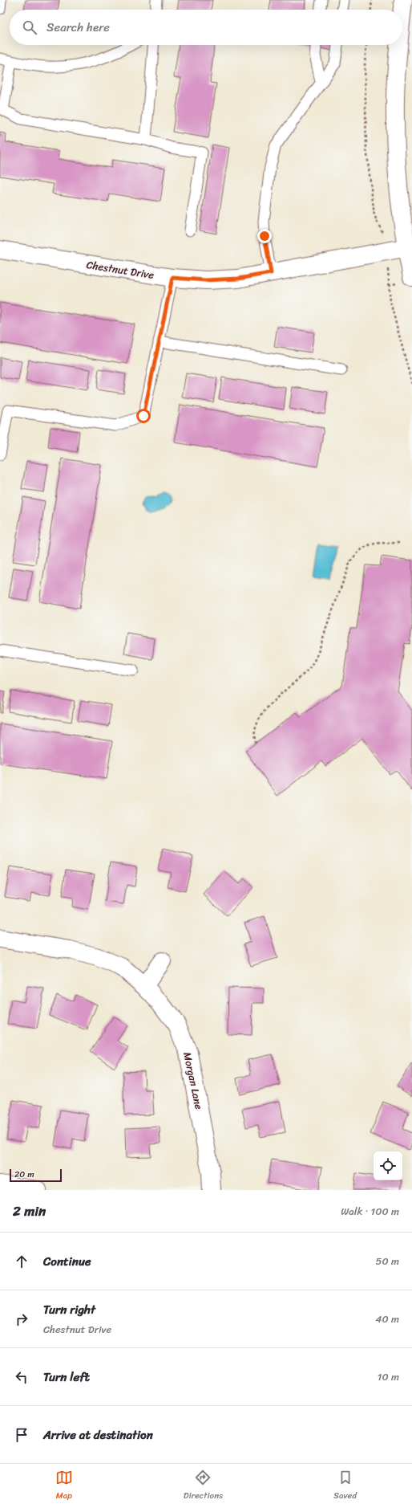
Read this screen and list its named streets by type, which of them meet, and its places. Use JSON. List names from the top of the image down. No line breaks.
{"streets":{"street":["Chestnut Drive","Morgan Lane"]},"scale_bar":"20 m","page":{"search":"Search here","scale":"20 m","heading":["2 min","Walk · 100 m"],"list":[["Continue","50 m"],["Turn right","Chestnut Drive","40 m"],["Turn left","10 m"],"Arrive at destination"],"nav":["Map","Directions","Saved"]}}
